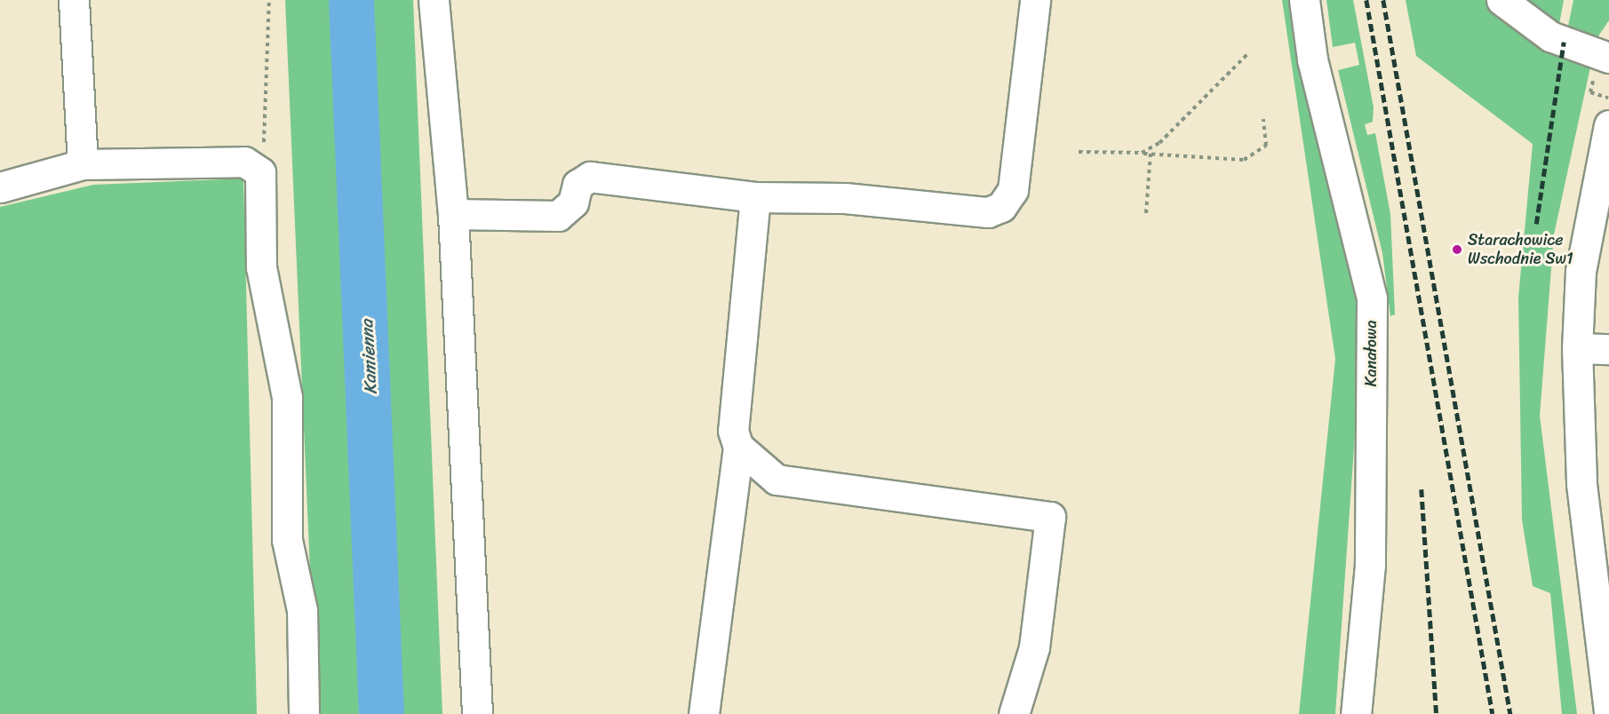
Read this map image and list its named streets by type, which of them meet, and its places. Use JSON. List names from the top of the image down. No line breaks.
{"streets":{"street":["Kanałowa"]},"water":["Kamienna"],"places":["Starachowice Wschodnie Sw1"]}
